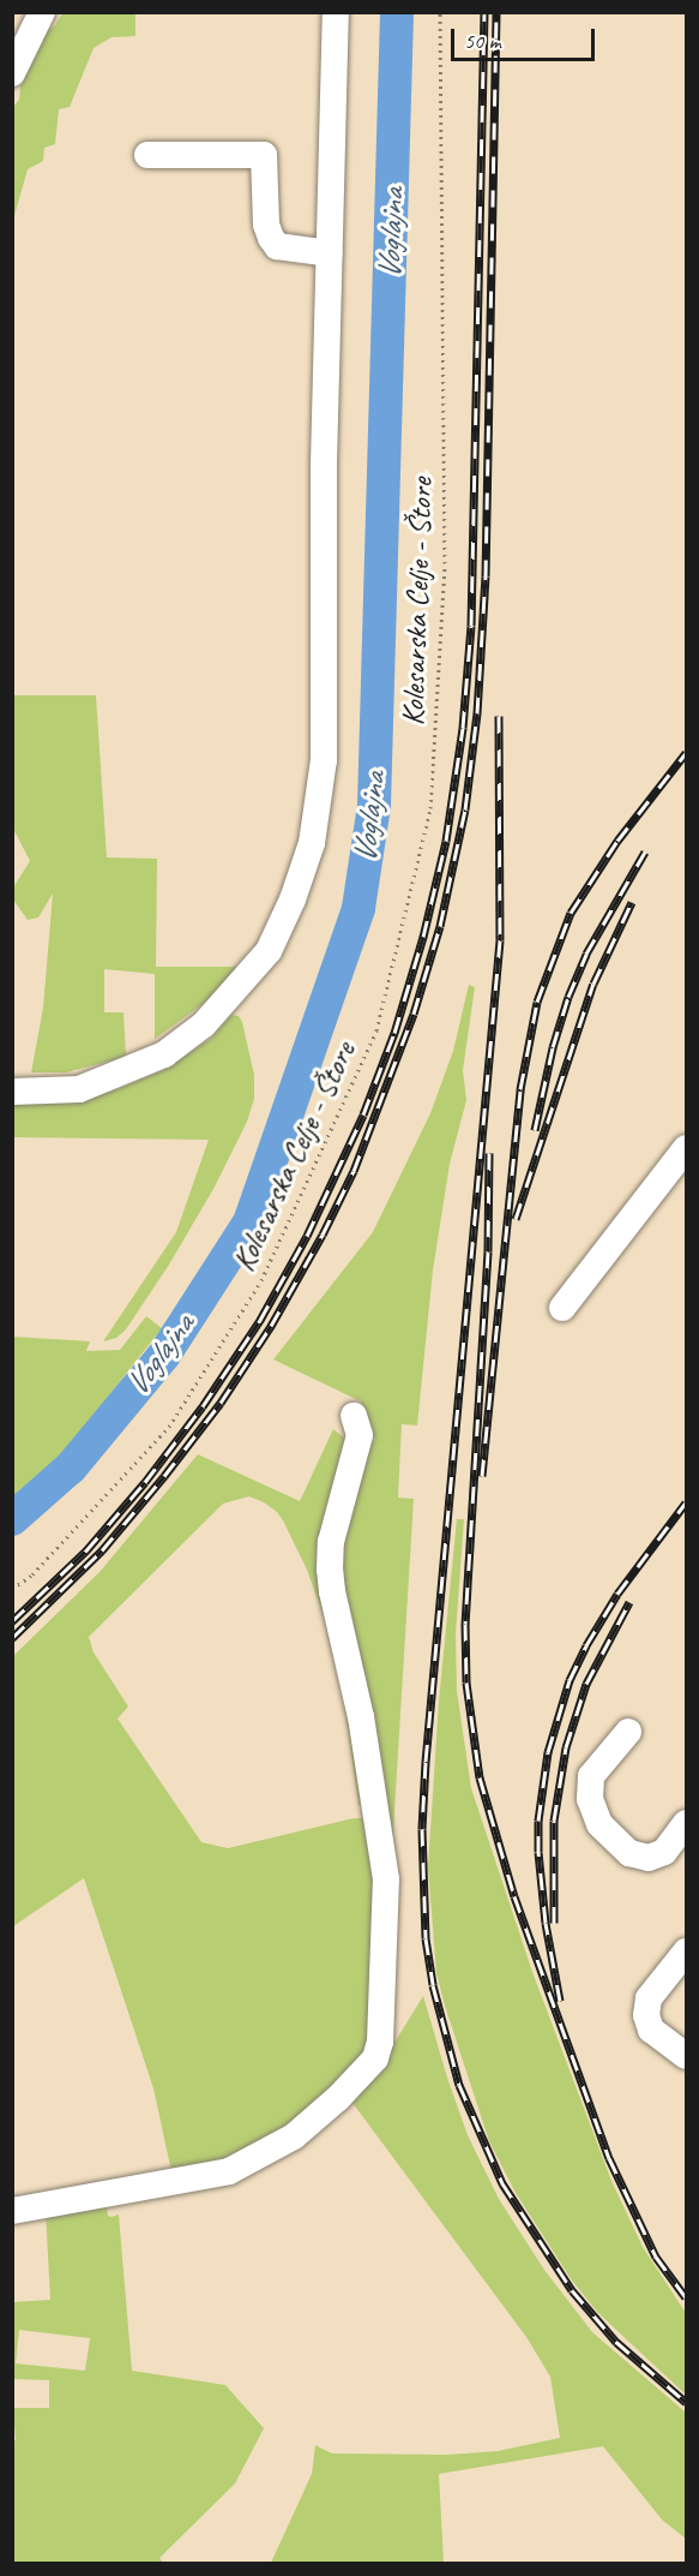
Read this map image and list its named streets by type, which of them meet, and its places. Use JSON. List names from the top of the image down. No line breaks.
{"streets":{"path":["Kolesarska Celje - Štore"]},"water":["Voglajna"],"scale_bar":"50 m"}
